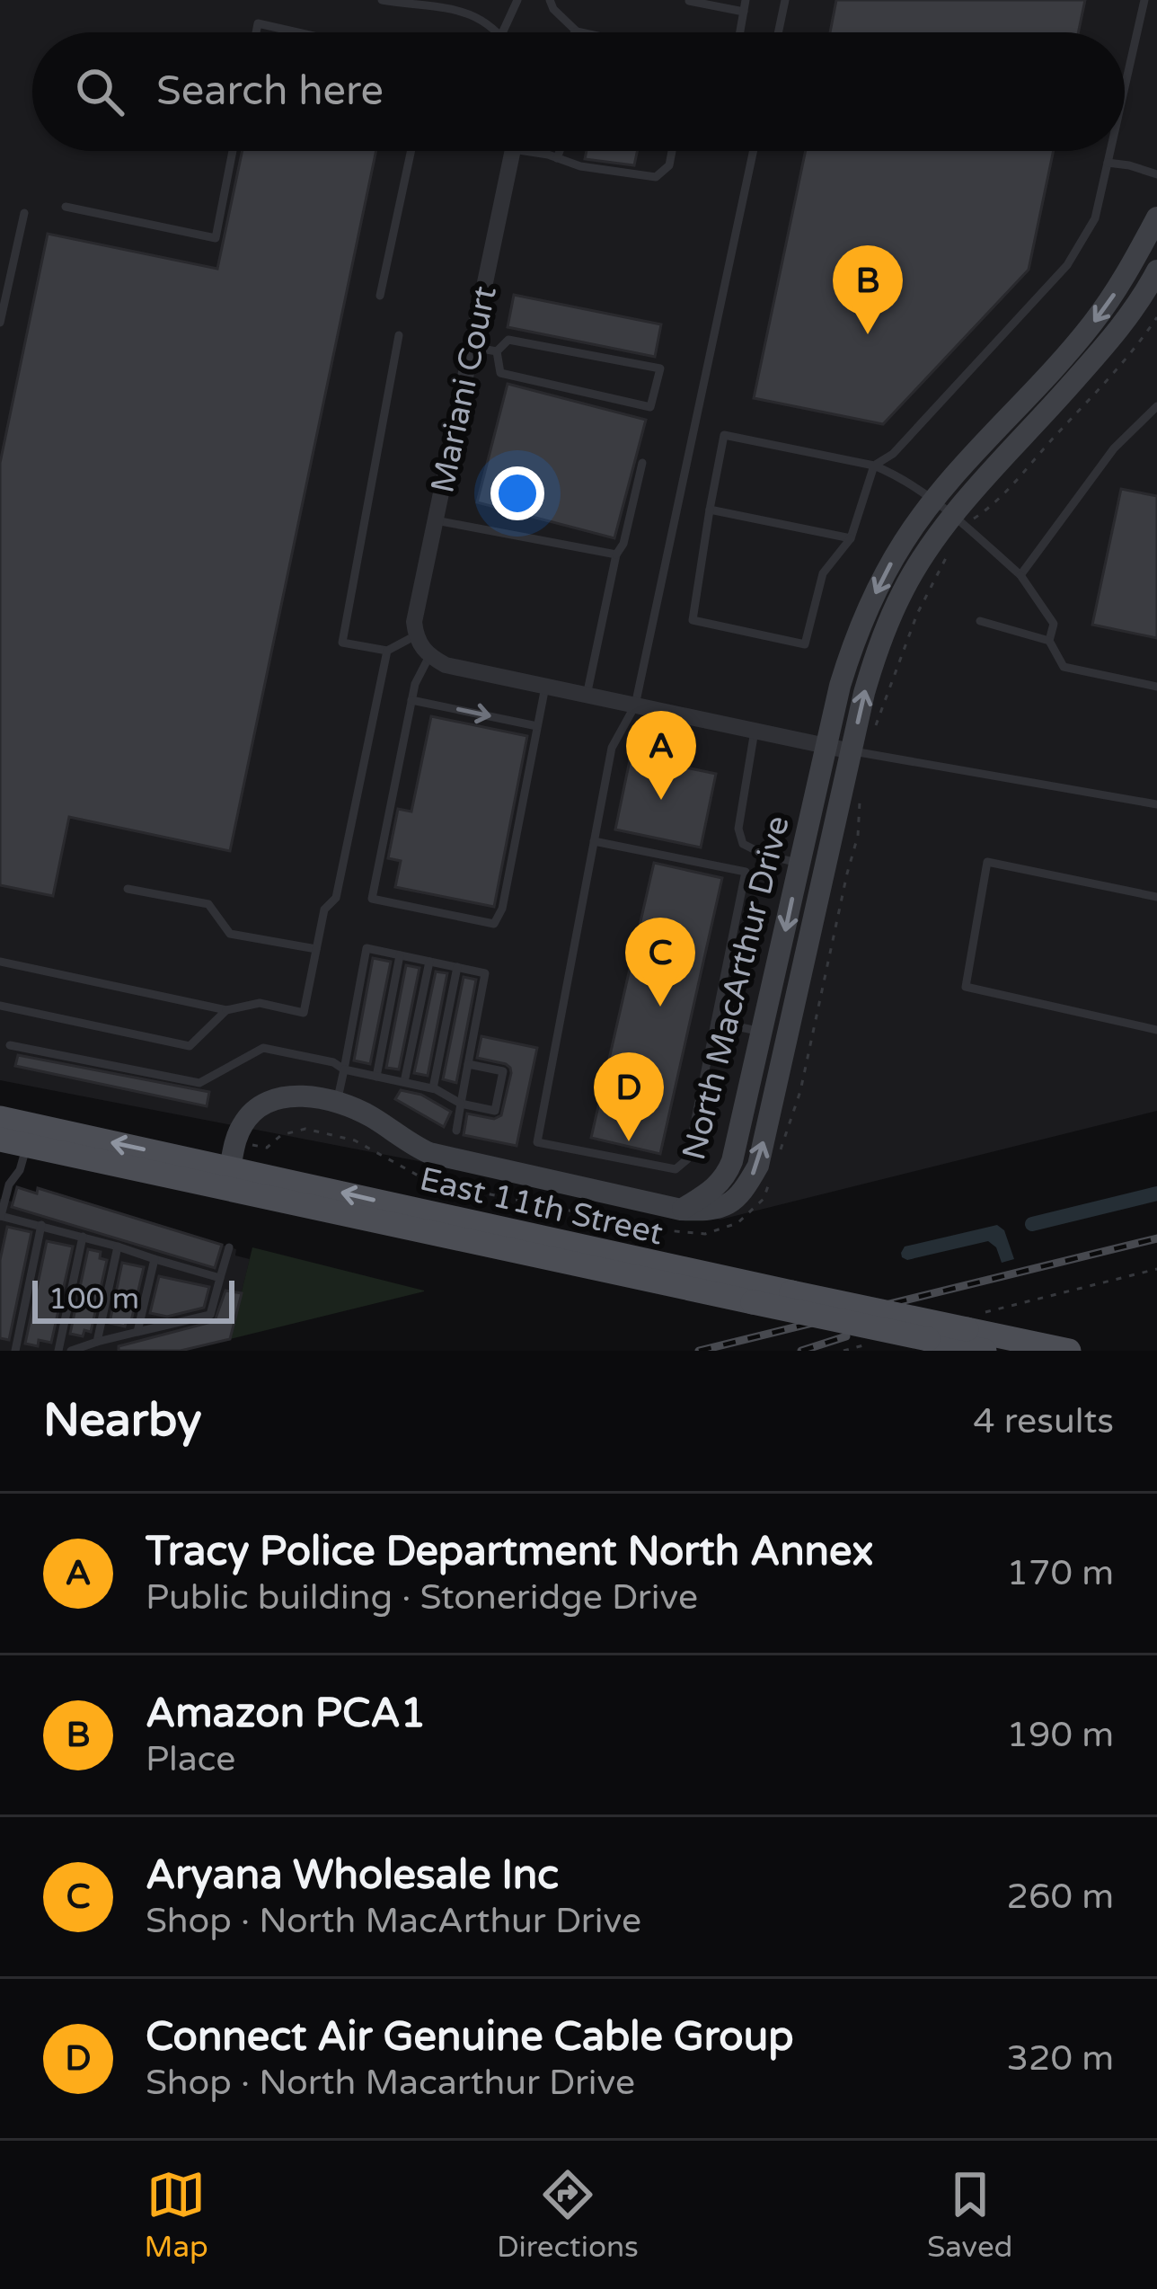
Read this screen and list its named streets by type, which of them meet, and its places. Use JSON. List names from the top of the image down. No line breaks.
{"streets":{"main road":["North MacArthur Drive","East 11th Street"],"street":["Mariani Court"]},"scale_bar":"100 m","page":{"search":"Search here","pins":["B","A","C","D"],"scale":"100 m","heading":["Nearby","4 results"],"list":[{"mark":"A","name":"Tracy Police Department North Annex","note":"Public building · Stoneridge Drive","value":"170 m"},{"mark":"B","name":"Amazon PCA1","note":"Place","value":"190 m"},{"mark":"C","name":"Aryana Wholesale Inc","note":"Shop · North MacArthur Drive","value":"260 m"},{"mark":"D","name":"Connect Air Genuine Cable Group","note":"Shop · North Macarthur Drive","value":"320 m"}],"nav":["Map","Directions","Saved"]}}
